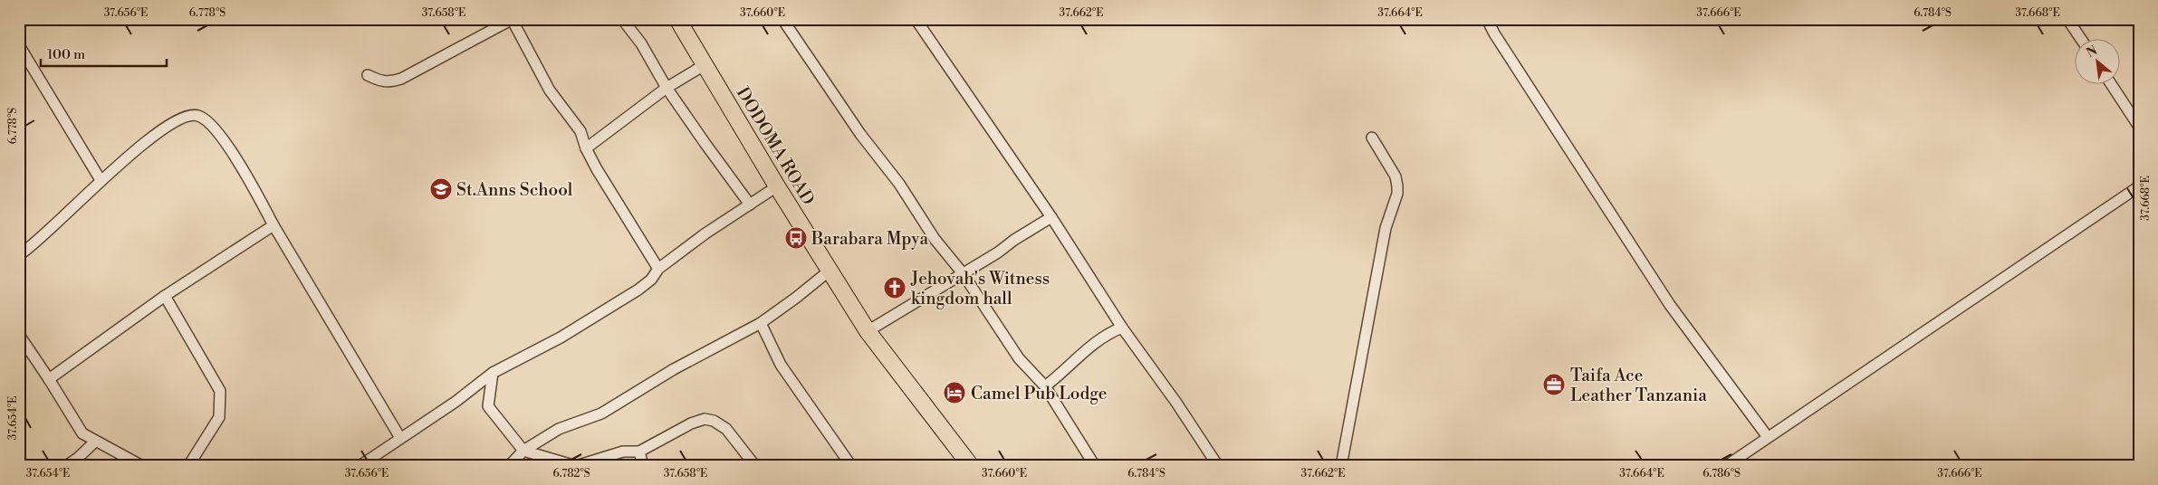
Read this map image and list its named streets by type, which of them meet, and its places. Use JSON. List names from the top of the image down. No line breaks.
{"streets":{"highway":["DODOMA ROAD"]},"places":{"school or university":["St.Anns School"],"bus stop":["Barabara Mpya"],"church":["Jehovah's Witness kingdom hall"],"office":["Taifa Ace Leather Tanzania"],"hotel":["Camel Pub Lodge"]},"scale_bar":"100 m","north":"top left","coordinates":["37.656°E","6.778°S","37.658°E","37.660°E","37.662°E","37.664°E","37.666°E","6.784°S","37.668°E","37.654°E","6.782°S","6.786°S"]}
